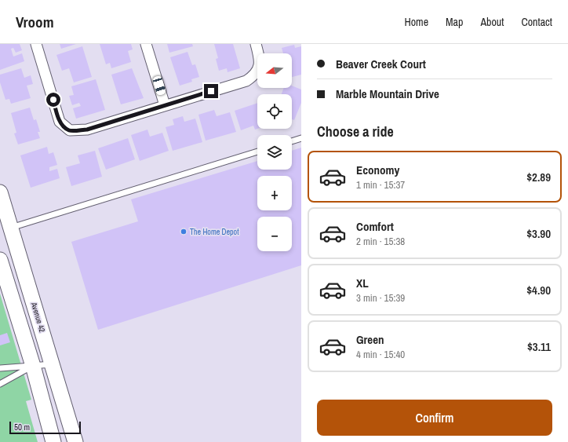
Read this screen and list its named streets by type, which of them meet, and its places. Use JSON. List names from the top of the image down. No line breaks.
{"streets":{"street":["Avenue 42"]},"places":["The Home Depot"],"scale_bar":"50 m","north":"left","page":{"header":"Vroom","nav":["Home","Map","About","Contact"],"banner":["Beaver Creek Court","Marble Mountain Drive"],"map_buttons":["+","−"],"heading":"Choose a ride","list":[{"name":"Economy","note":"1 min · 15:37","value":"$2.89"},{"name":"Comfort","note":"2 min · 15:38","value":"$3.90"},{"name":"XL","note":"3 min · 15:39","value":"$4.90"},{"name":"Green","note":"4 min · 15:40","value":"$3.11"}],"buttons":"Confirm","scale":"50 m"}}
